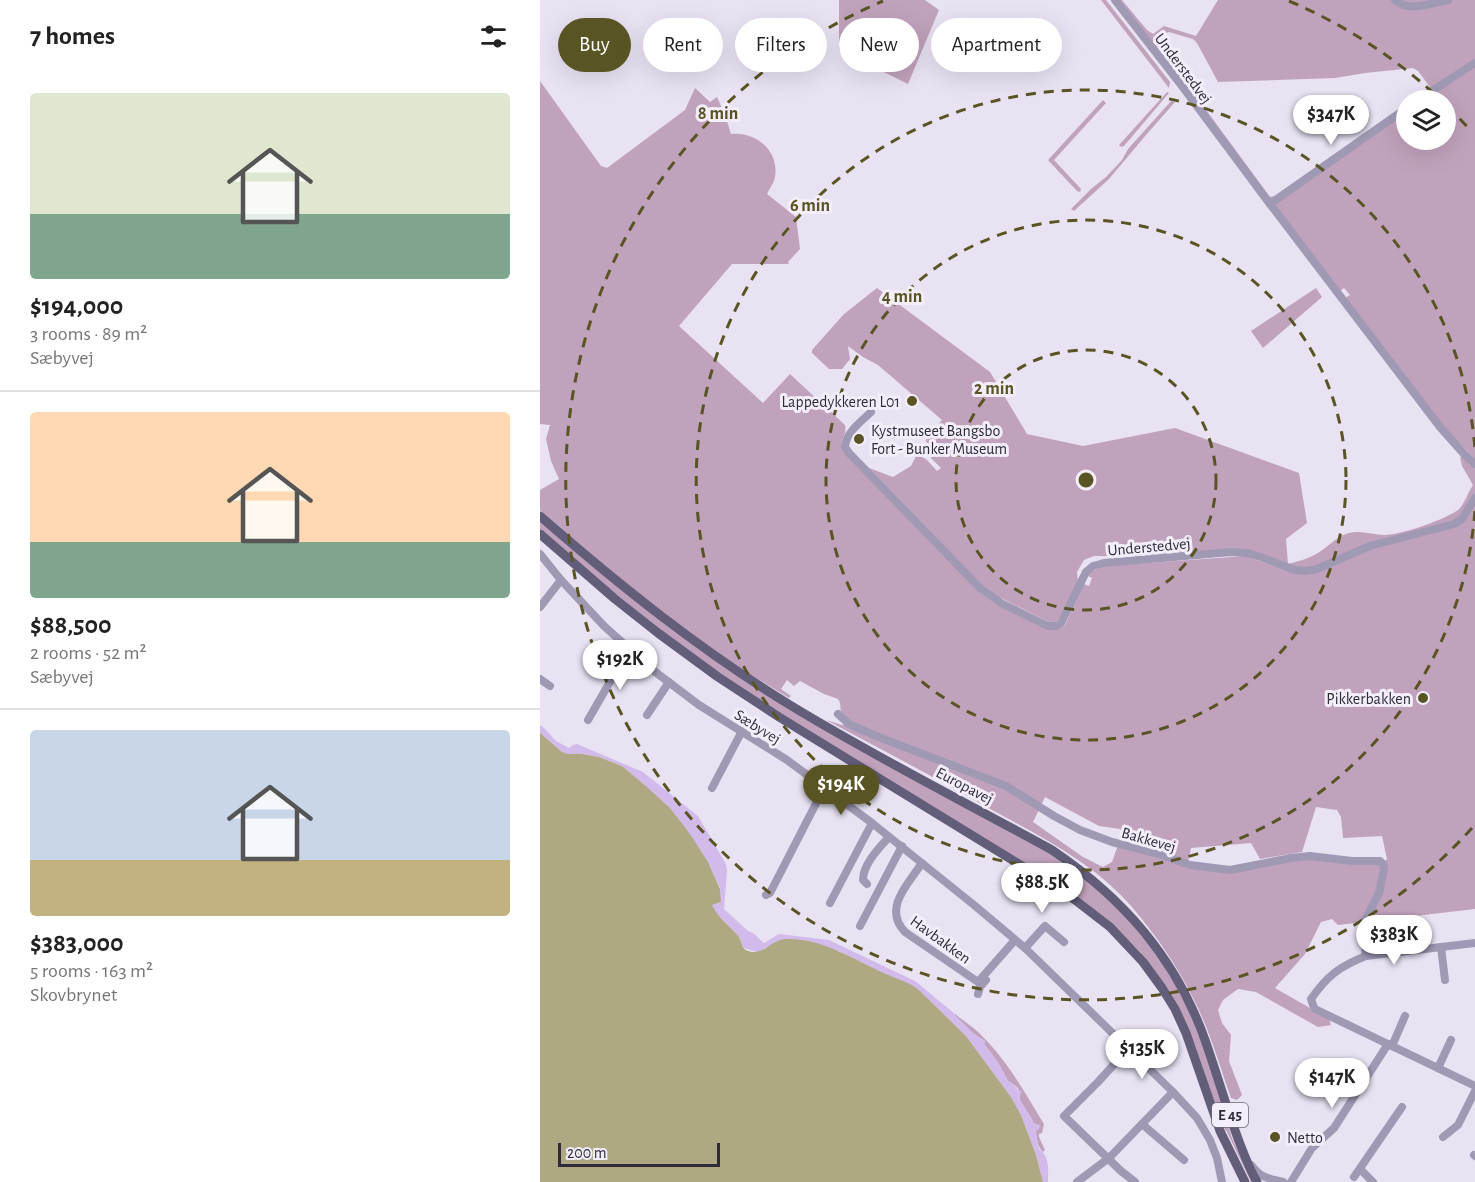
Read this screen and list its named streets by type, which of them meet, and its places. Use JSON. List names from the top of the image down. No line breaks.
{"streets":{"main road":["Europavej","E 45"],"street":["Understedvej","Sæbyvej","Bakkevej","Havbakken"]},"crossings":[["Sæbyvej","Havbakken"]],"places":["Lappedykkeren L01","Kystmuseet Bangsbo Fort - Bunker Museum","Pikkerbakken","Netto"],"scale_bar":"200 m","page":{"heading":"7 homes","chip":["Buy","Rent","Filters","New","Apartment"],"list":[{"name":"$194,000","note":"3 rooms · 89 m² · Sæbyvej"},{"name":"$88,500","note":"2 rooms · 52 m² · Sæbyvej"},{"name":"$383,000","note":"5 rooms · 163 m² · Skovbrynet"}],"price":["$347K","$192K","$194K","$88.5K","$383K","$135K","$147K"],"scale":"200 m"},"rings":["8 min","6 min","4 min","2 min"]}
